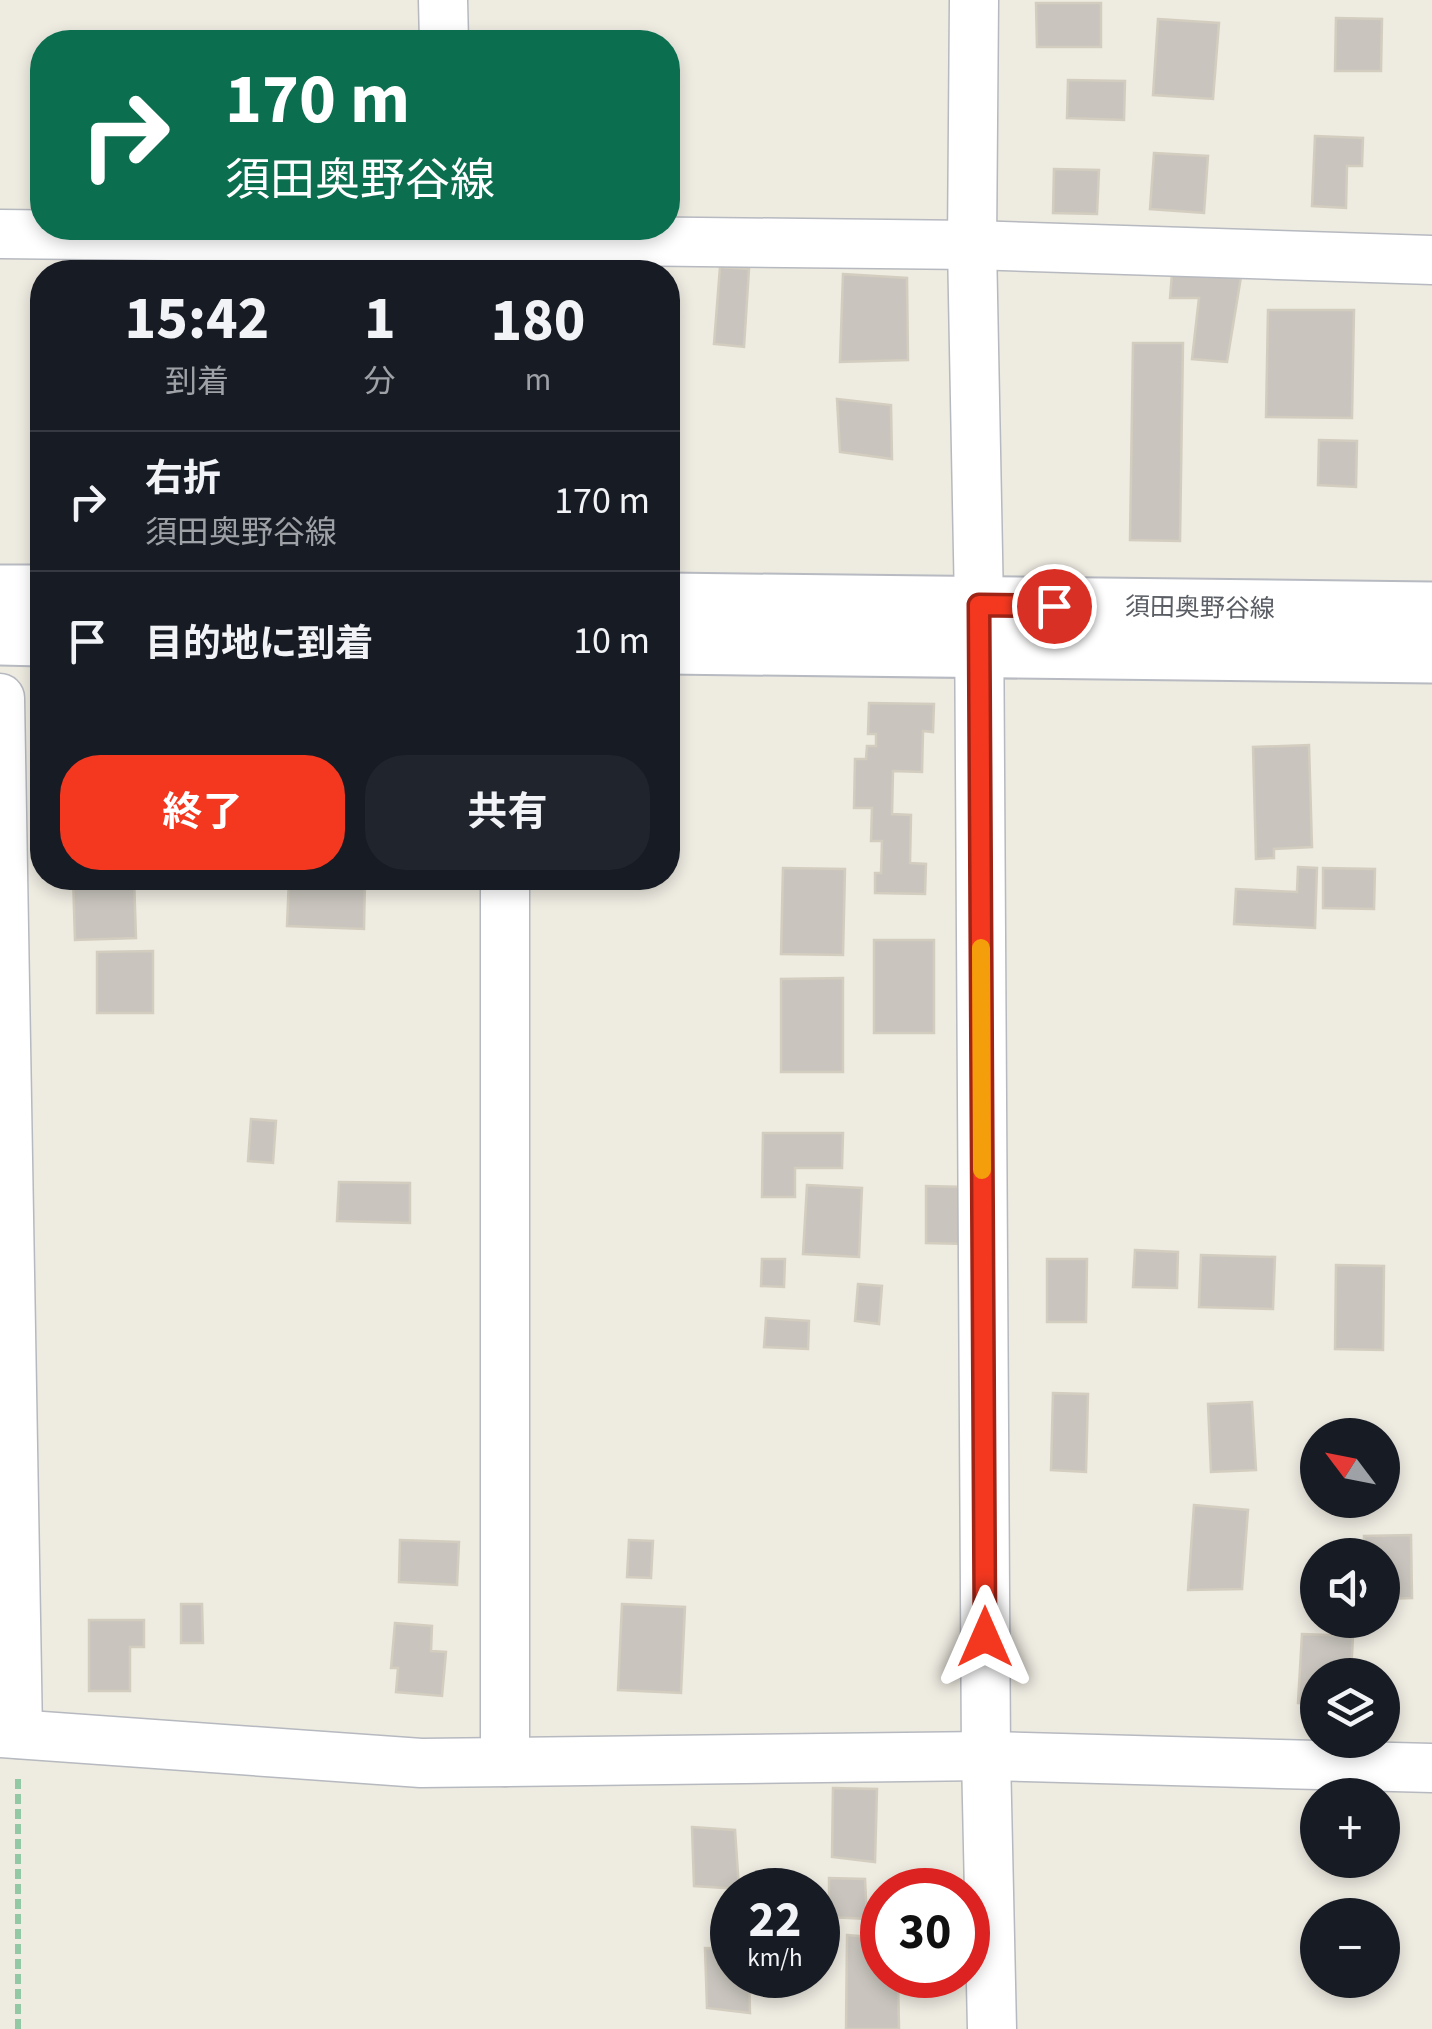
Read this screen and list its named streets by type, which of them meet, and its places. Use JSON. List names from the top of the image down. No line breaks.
{"streets":{"main road":["須田奥野谷線"]},"north":"top left","page":{"turn":["170 m","須田奥野谷線"],"eta":["15:42","到着","1","分","180","m"],"list":[{"name":"右折","note":"須田奥野谷線","value":"170 m"},{"name":"目的地に到着","value":"10 m"}],"buttons":["終了","共有"],"map_buttons":["+","−"],"speed":"22 km/h","limit":"30"}}
